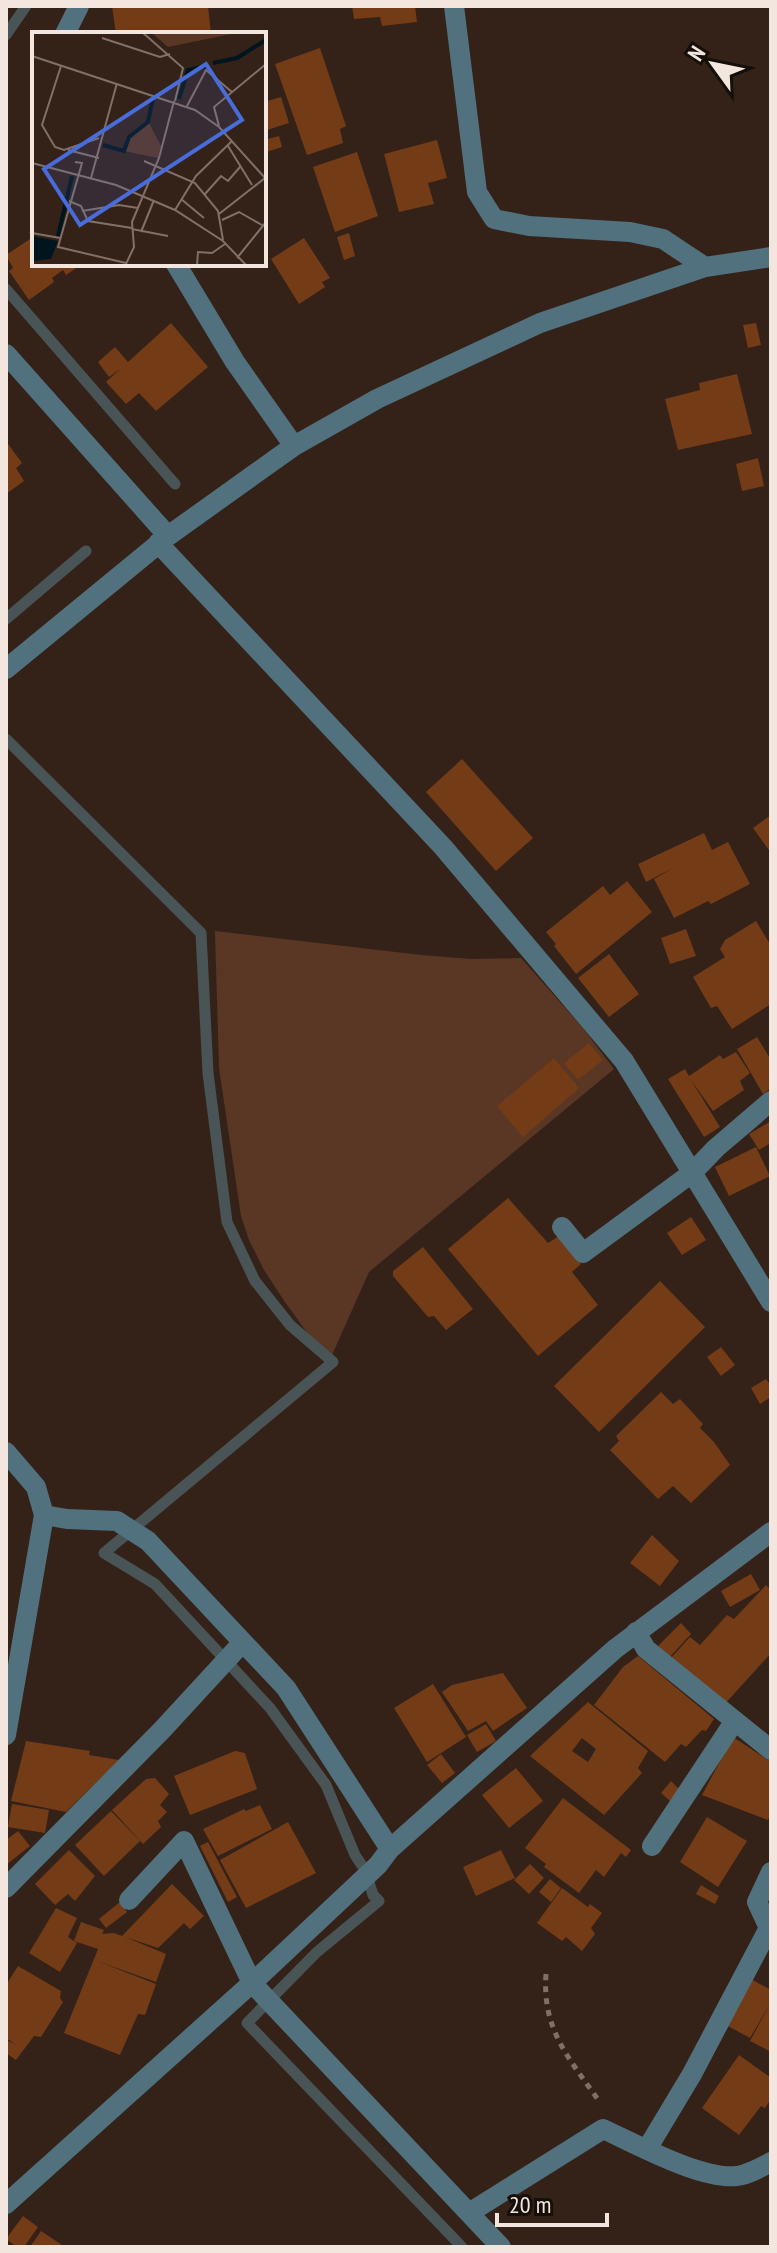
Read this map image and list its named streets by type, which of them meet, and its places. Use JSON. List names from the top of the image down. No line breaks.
{"scale_bar":"20 m","north":"top left"}
